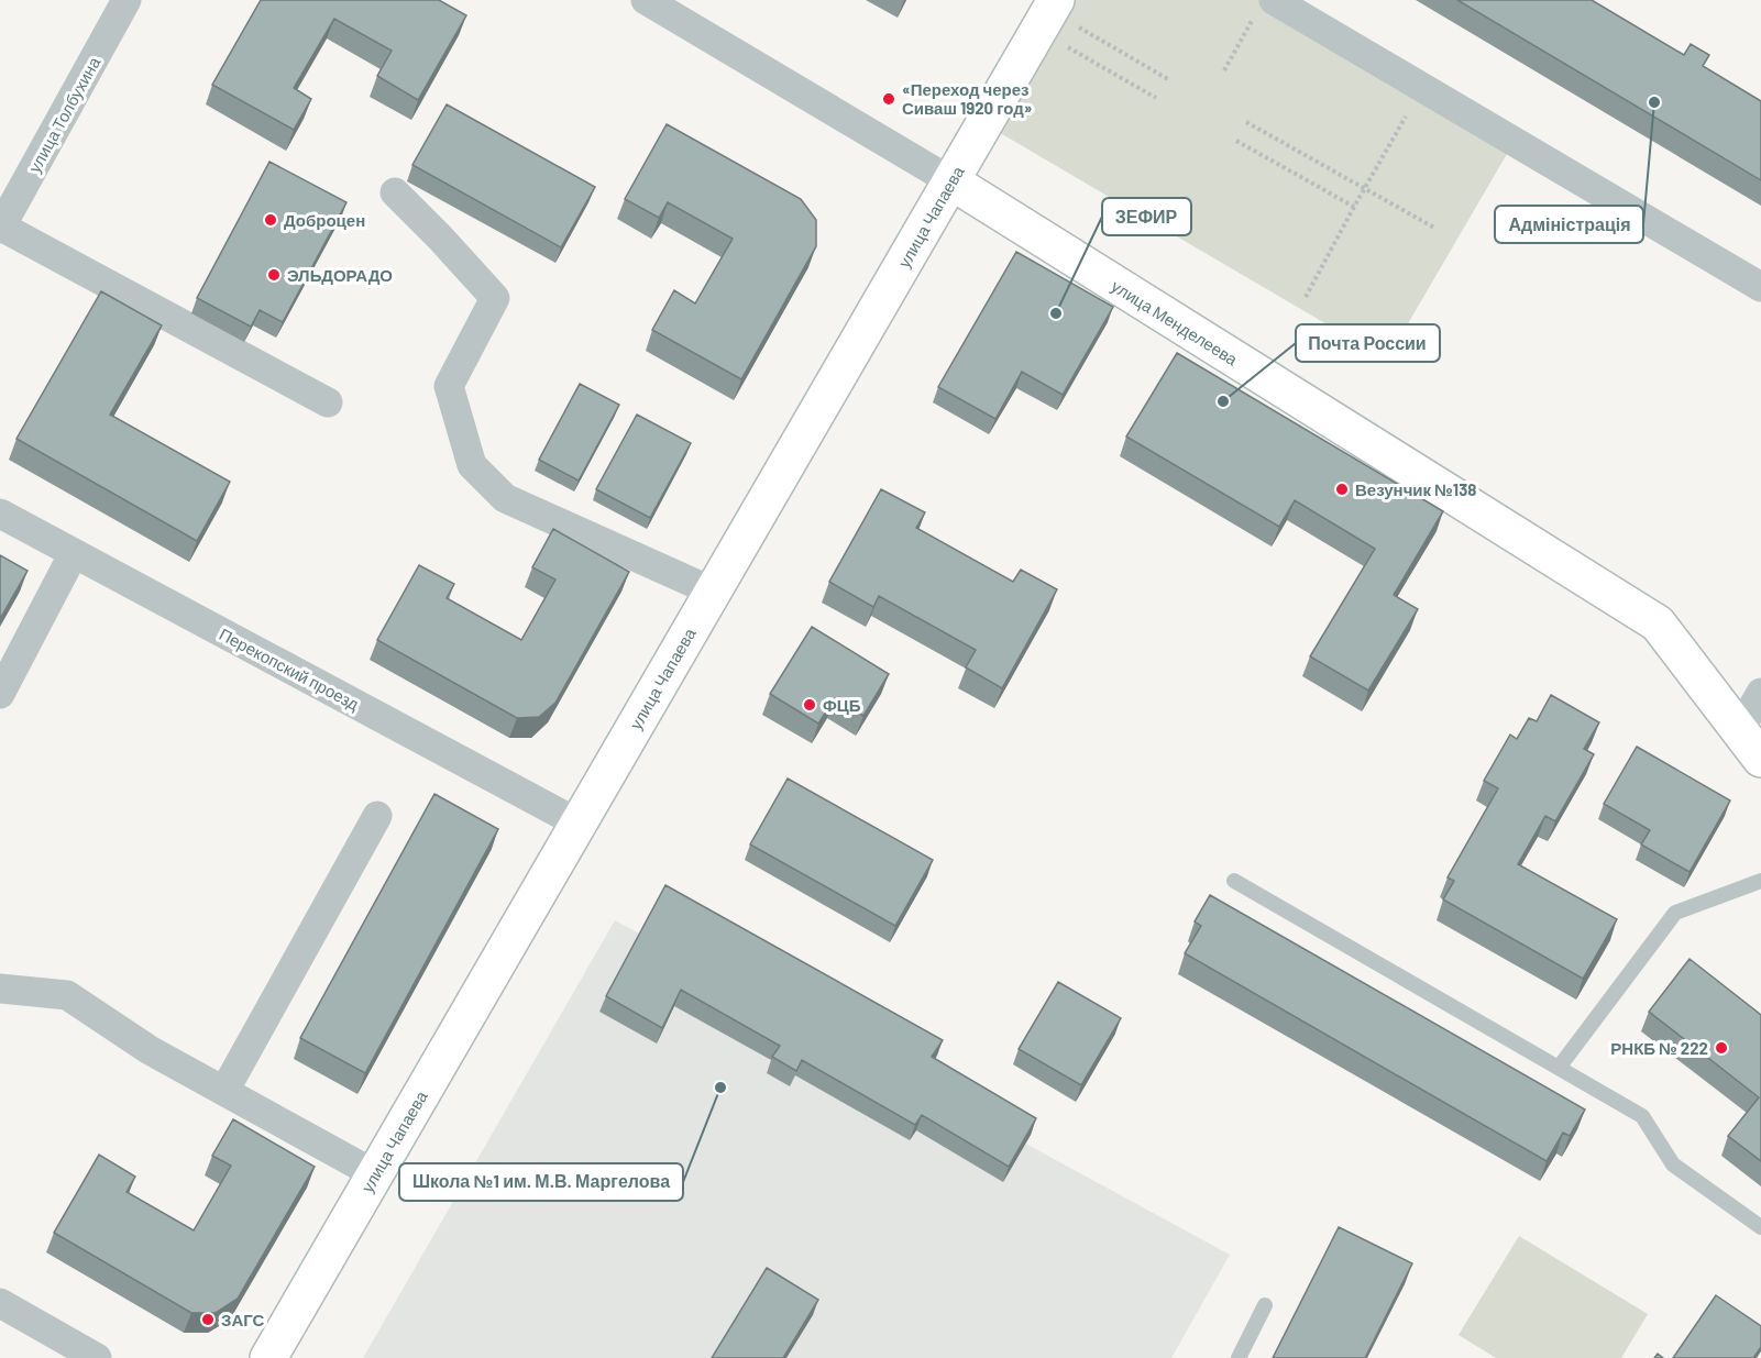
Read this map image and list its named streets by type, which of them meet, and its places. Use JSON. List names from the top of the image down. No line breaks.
{"streets":{"main road":["улица Чапаева","улица Менделеева"],"street":["улица Толбухина","Перекопский проезд"]},"crossings":[["улица Чапаева","улица Менделеева"],["улица Чапаева","Перекопский проезд"]],"places":["«Переход через Сиваш 1920 год»","Адміністрація","Доброцен","ЭЛЬДОРАДО","ЗЕФИР","Почта России","Везунчик №138","ФЦБ","РНКБ № 222","Школа №1 им. М.В. Маргелова","ЗАГС"]}
